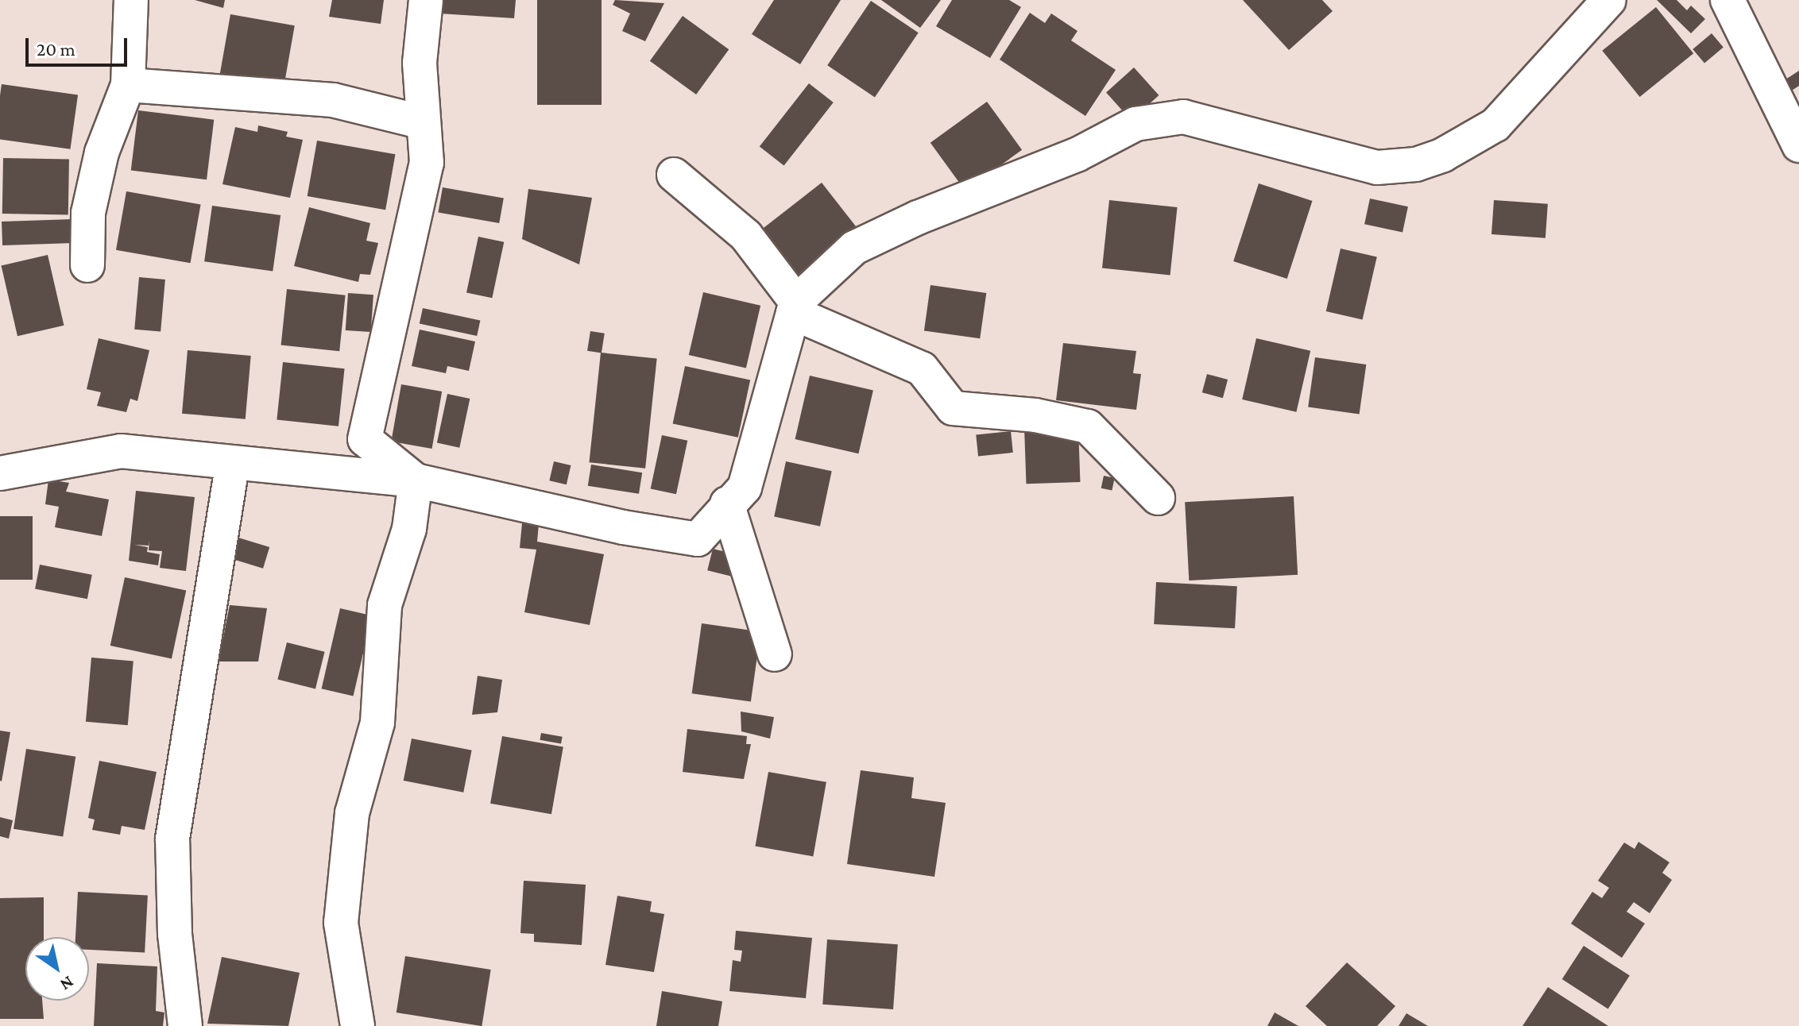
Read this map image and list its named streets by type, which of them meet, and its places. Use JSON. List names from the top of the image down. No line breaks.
{"scale_bar":"20 m","north":"bottom right"}
